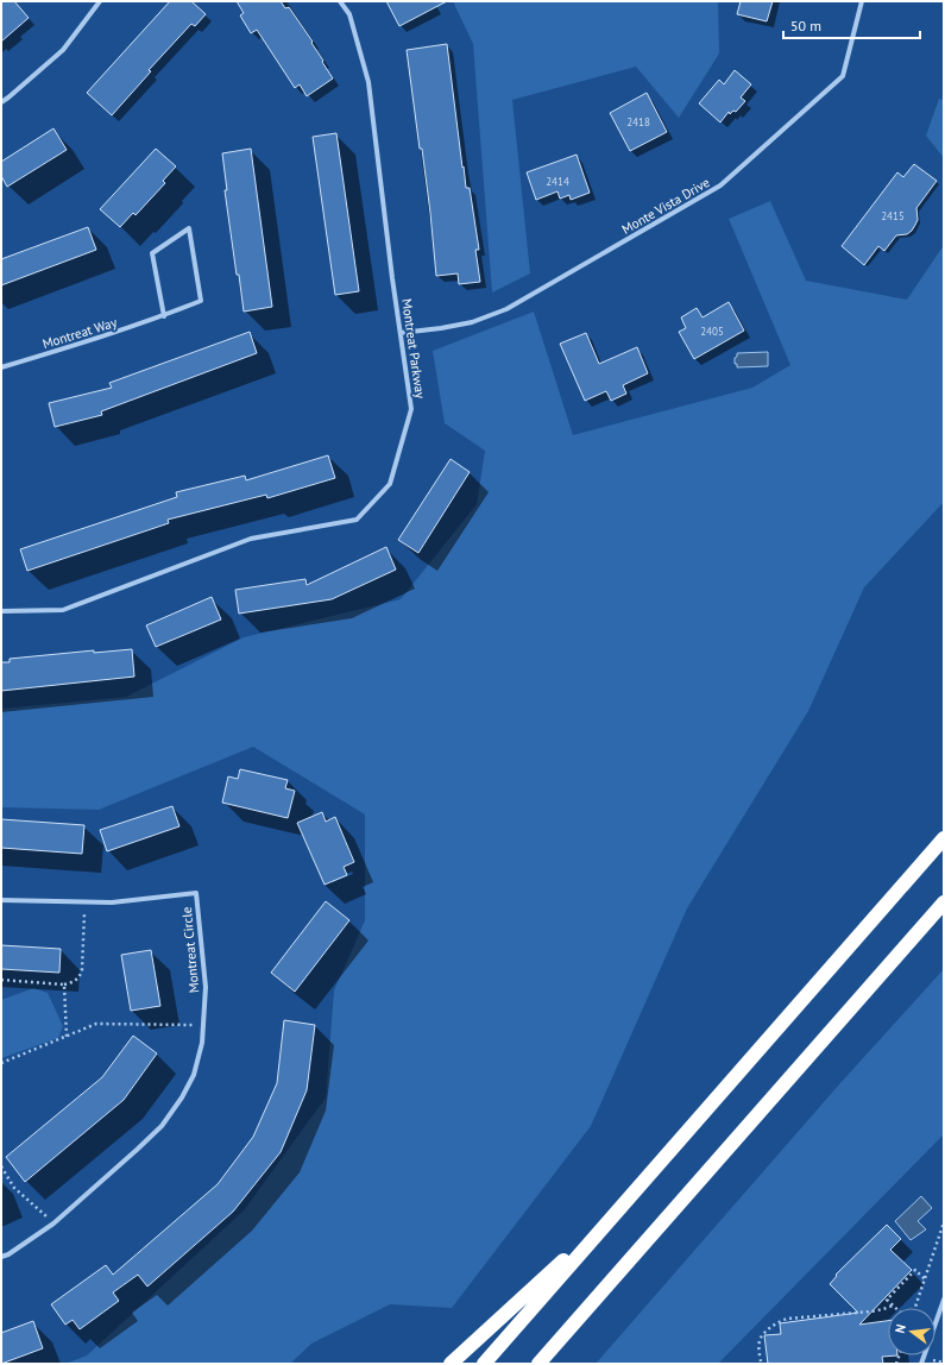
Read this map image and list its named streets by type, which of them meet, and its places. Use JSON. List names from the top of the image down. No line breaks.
{"streets":{"street":["Monte Vista Drive","Montreat Way","Montreat Parkway","Montreat Circle"]},"crossings":[["Monte Vista Drive","Montreat Parkway"]],"house_numbers":["2418","2414","2415","2405"],"scale_bar":"50 m","north":"left"}
